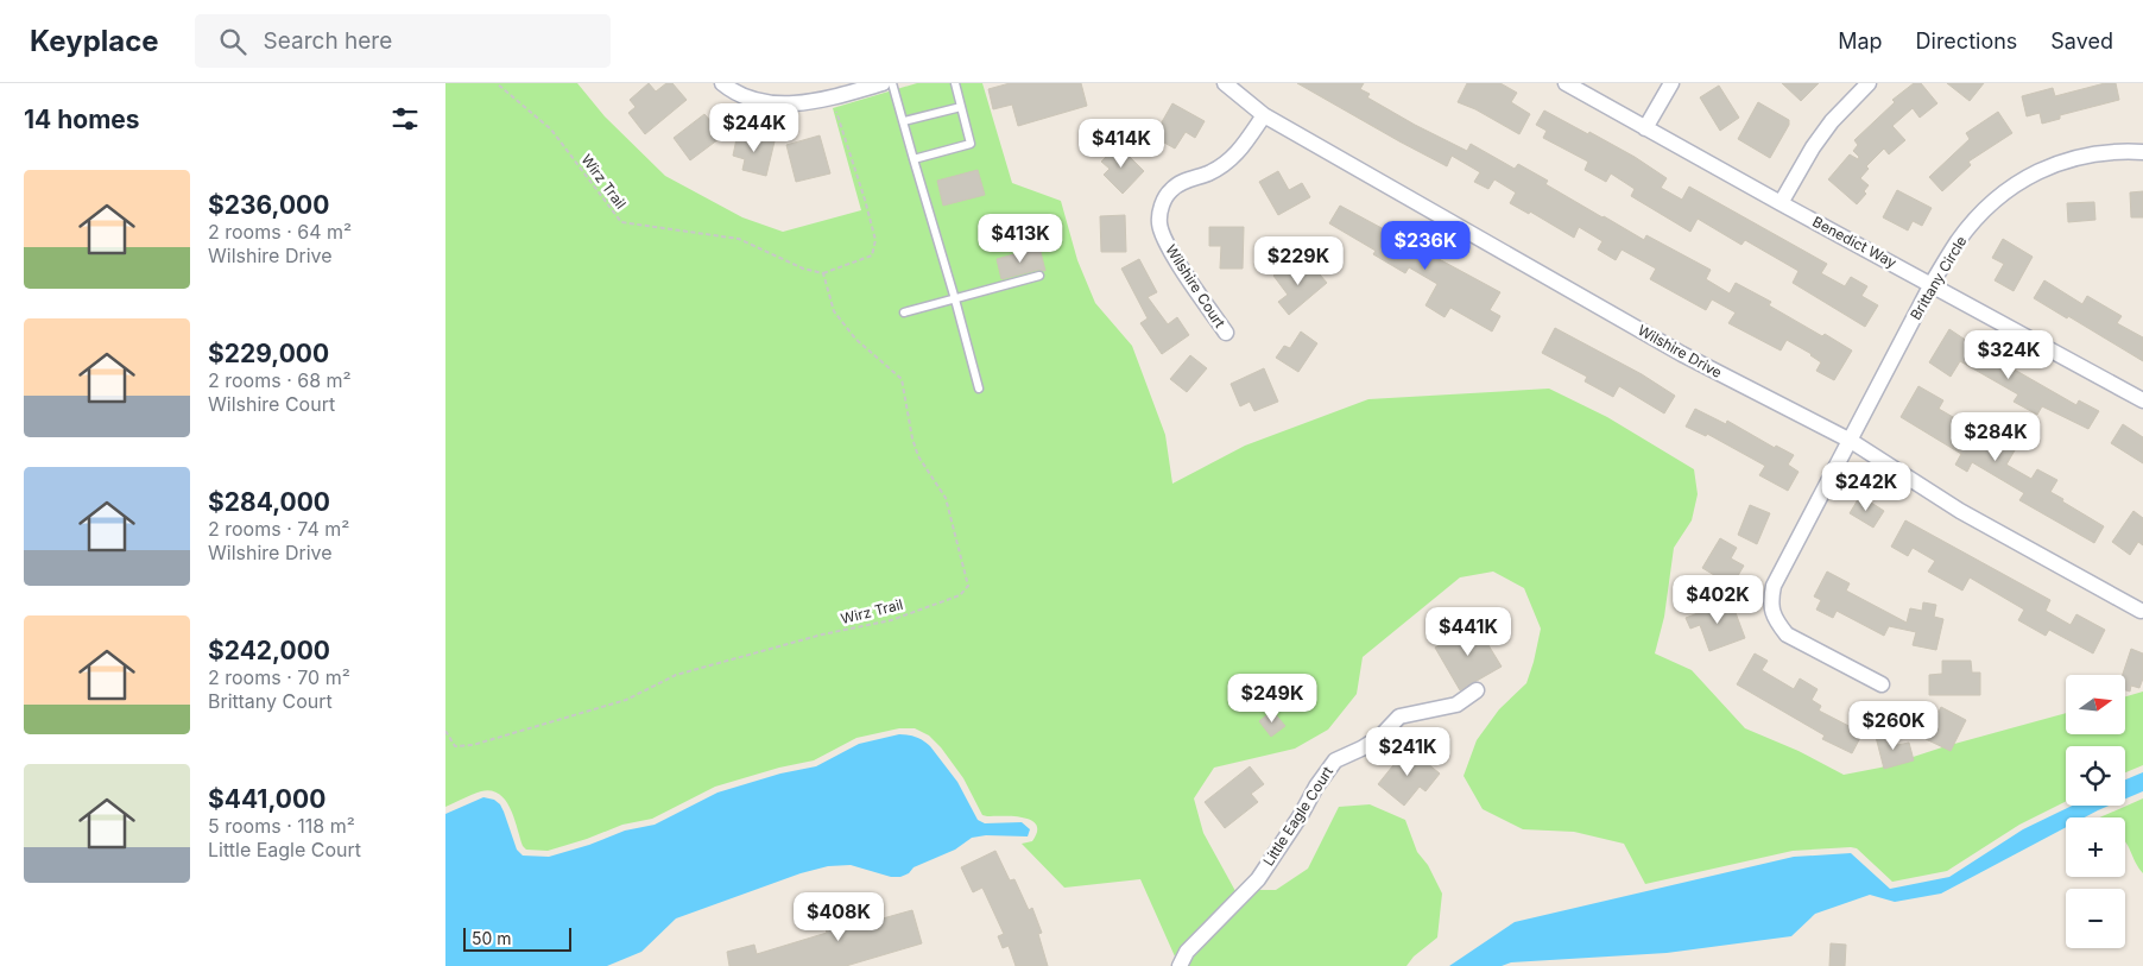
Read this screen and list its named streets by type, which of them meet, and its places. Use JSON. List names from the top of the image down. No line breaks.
{"streets":{"street":["Benedict Way","Brittany Circle","Wilshire Court","Wilshire Drive","Little Eagle Court"],"path":["Wirz Trail"]},"crossings":[["Benedict Way","Brittany Circle"],["Brittany Circle","Wilshire Drive"],["Wilshire Court","Wilshire Drive"]],"scale_bar":"50 m","north":"right","page":{"header":"Keyplace","search":"Search here","nav":["Map","Directions","Saved"],"heading":"14 homes","price":["$244K","$414K","$413K","$236K","$229K","$324K","$284K","$242K","$402K","$441K","$249K","$260K","$241K","$408K"],"list":[{"name":"$236,000","note":"2 rooms · 64 m² · Wilshire Drive"},{"name":"$229,000","note":"2 rooms · 68 m² · Wilshire Court"},{"name":"$284,000","note":"2 rooms · 74 m² · Wilshire Drive"},{"name":"$242,000","note":"2 rooms · 70 m² · Brittany Court"},{"name":"$441,000","note":"5 rooms · 118 m² · Little Eagle Court"}],"map_buttons":["+","−"],"scale":"50 m"}}
